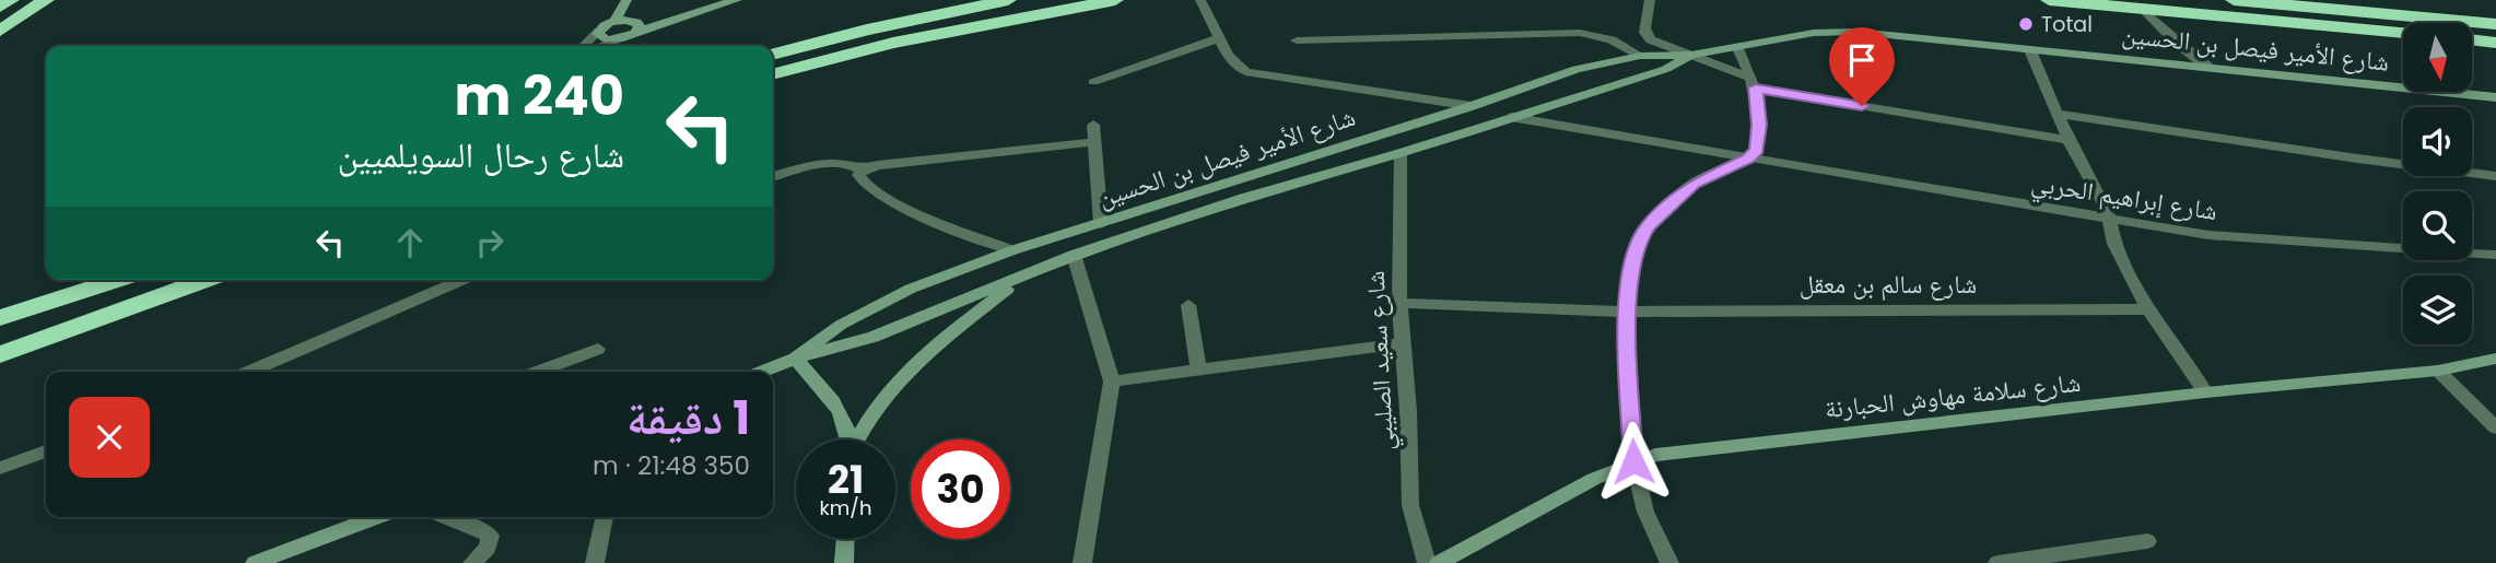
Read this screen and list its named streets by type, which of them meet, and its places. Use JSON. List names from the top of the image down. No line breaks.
{"streets":{"street":["شارع الأمير فيصل بن الحسين","شارع إبراهيم الحربي","شارع سالم بن معقل","شارع سعيد الصليبي","شارع سلامة مهاوش الحبارنة"]},"crossings":[["شارع الأمير فيصل بن الحسين","شارع إبراهيم الحربي"],["شارع الأمير فيصل بن الحسين","شارع سعيد الصليبي"],["شارع سالم بن معقل","شارع سعيد الصليبي"]],"places":["Total"],"north":"bottom","page":{"turn":["240 m","شارع رحال السويلميين"],"heading":["1 دقيقة","350 m · 21:48"],"speed":"21 km/h","limit":"30"}}
